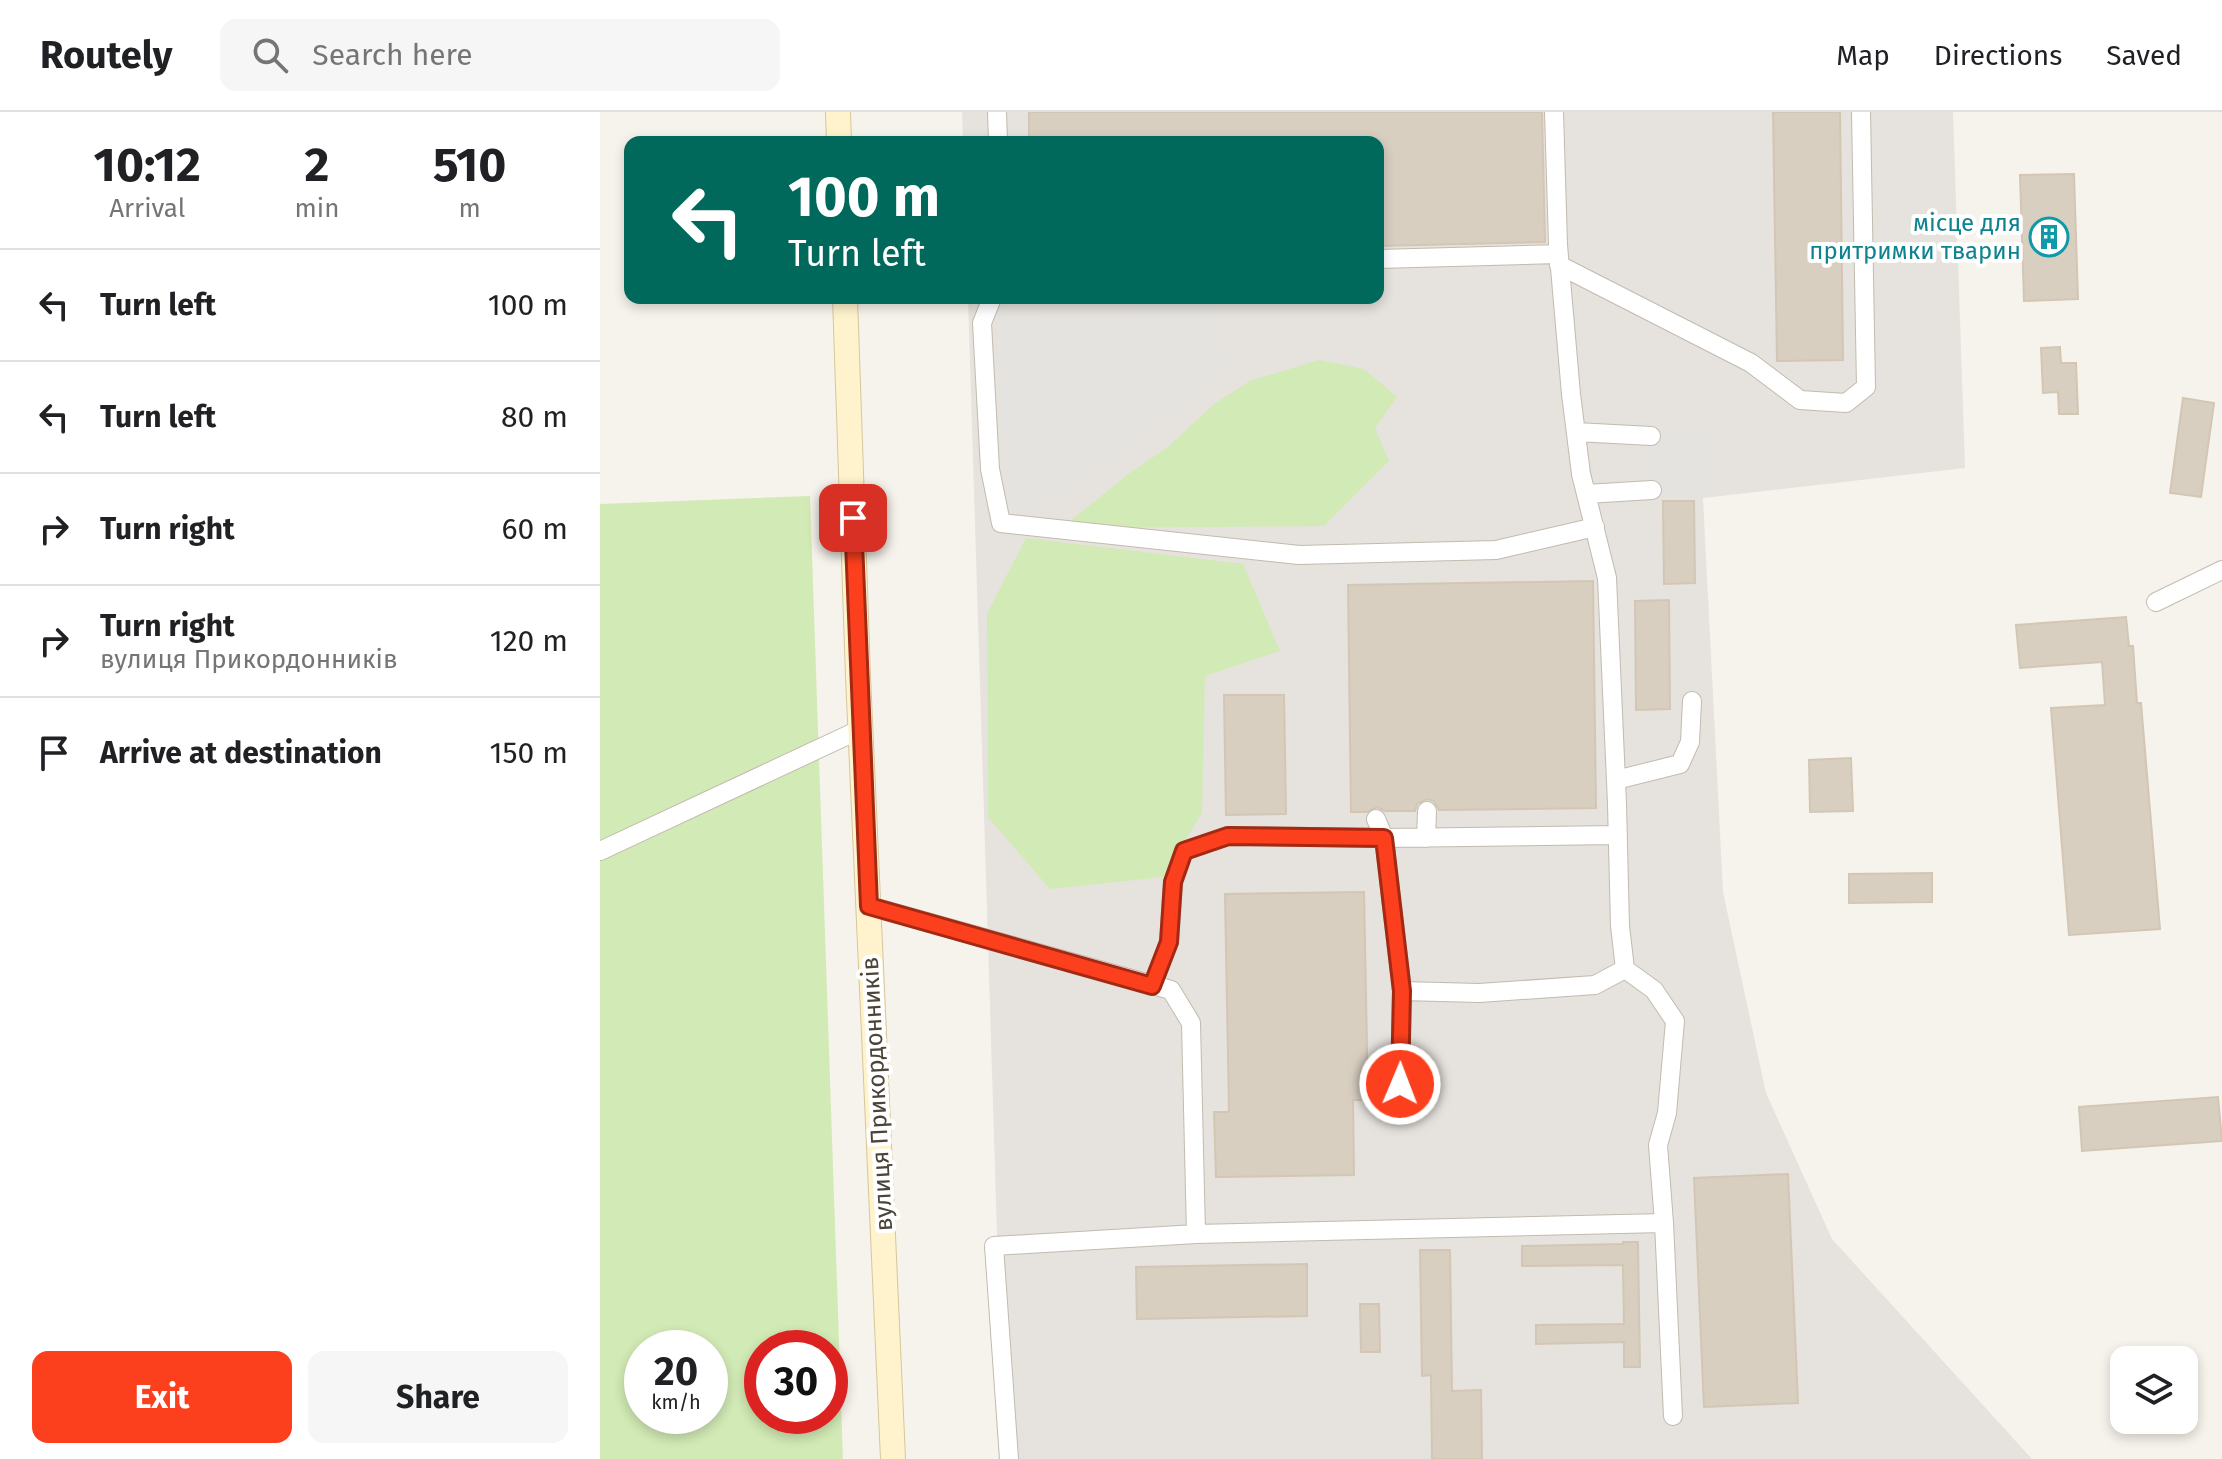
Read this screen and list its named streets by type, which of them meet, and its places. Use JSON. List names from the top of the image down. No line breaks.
{"streets":{"street":["вулиця Прикордонників"]},"places":{"building":["місце для притримки тварин"]},"page":{"header":"Routely","search":"Search here","nav":["Map","Directions","Saved"],"eta":["10:12","Arrival","2","min","510","m"],"turn":["100 m","Turn left"],"list":[{"name":"Turn left","value":"100 m"},{"name":"Turn left","value":"80 m"},{"name":"Turn right","value":"60 m"},{"name":"Turn right","note":"вулиця Прикордонників","value":"120 m"},{"name":"Arrive at destination","value":"150 m"}],"speed":"20 km/h","limit":"30","buttons":["Exit","Share"]}}
